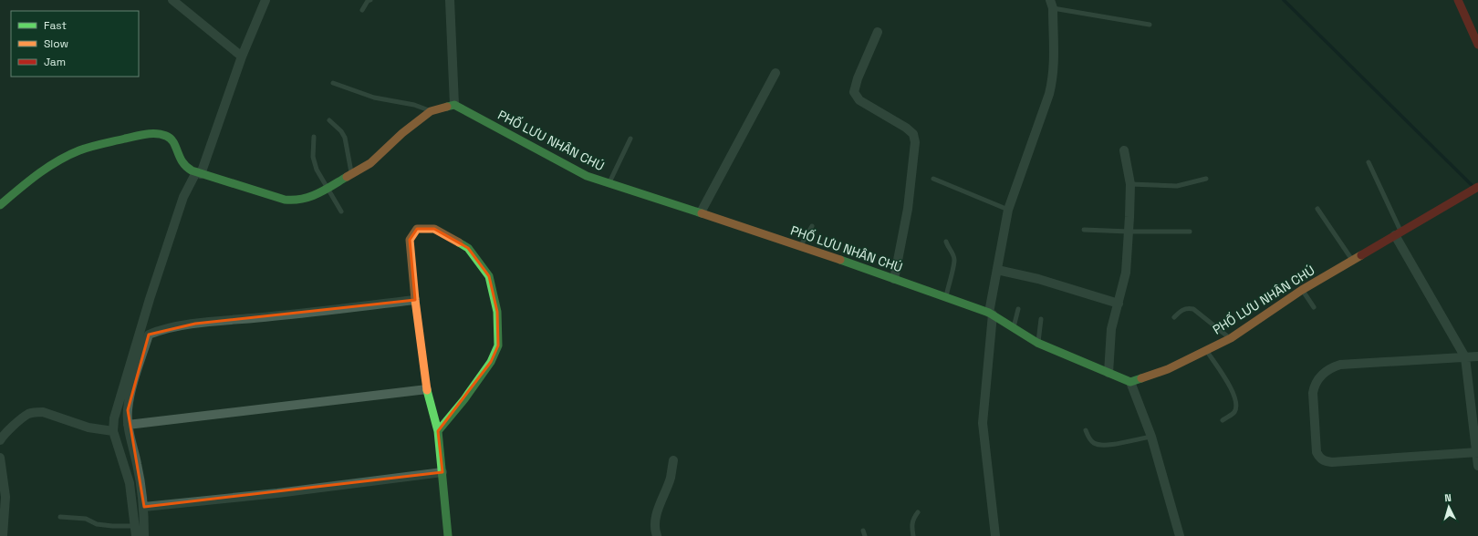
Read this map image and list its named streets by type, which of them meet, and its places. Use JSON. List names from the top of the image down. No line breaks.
{"streets":{"main road":["PHỐ LƯU NHÂN CHÚ"]},"legend":["Fast","Slow","Jam"],"north":"top"}
